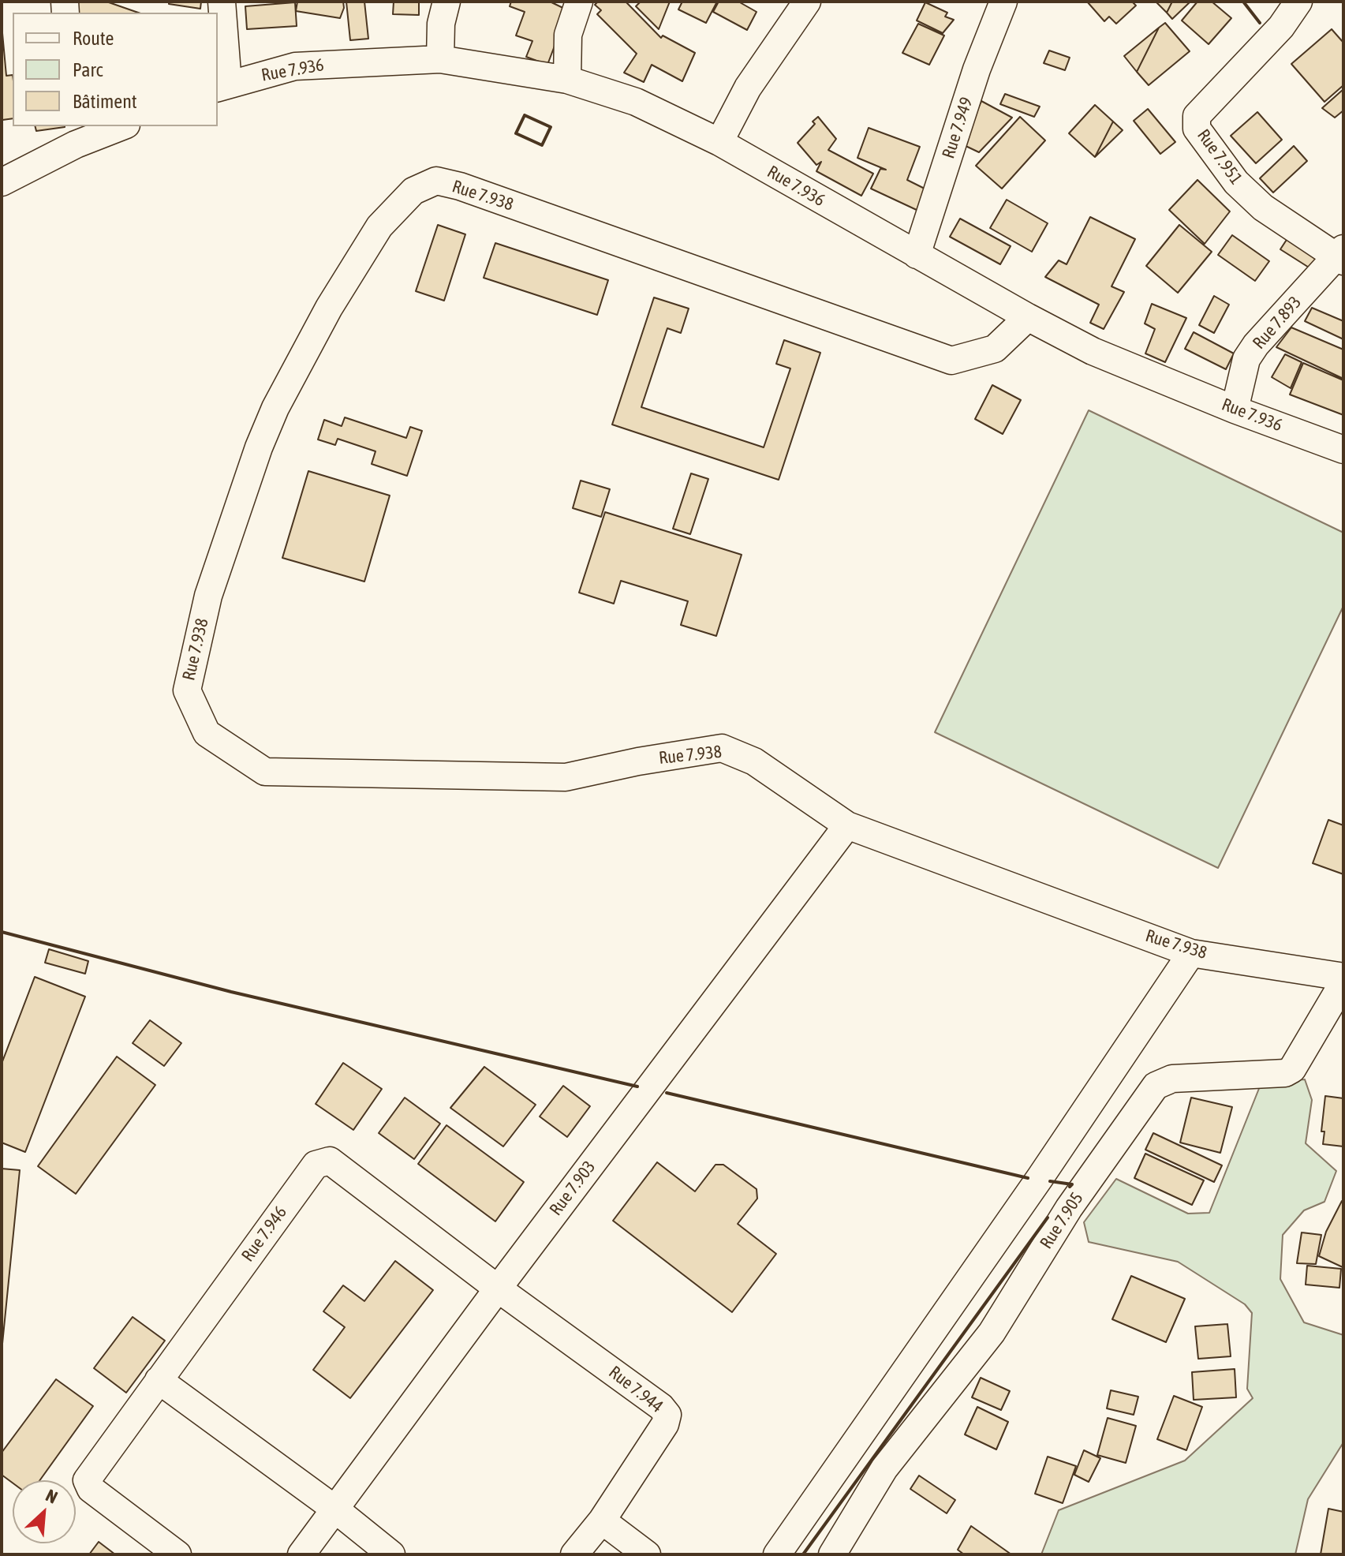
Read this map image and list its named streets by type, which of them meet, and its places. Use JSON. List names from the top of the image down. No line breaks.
{"streets":{"street":["Rue 7.936","Rue 7.949","Rue 7.951","Rue 7.938","Rue 7.893","Rue 7.903","Rue 7.905","Rue 7.946","Rue 7.944"]},"crossings":[["Rue 7.936","Rue 7.949"],["Rue 7.936","Rue 7.938"],["Rue 7.936","Rue 7.893"],["Rue 7.951","Rue 7.893"],["Rue 7.938","Rue 7.903"],["Rue 7.903","Rue 7.946"],["Rue 7.903","Rue 7.944"],["Rue 7.946","Rue 7.944"]],"legend":["Route","Parc","Bâtiment"],"north":"top right"}
